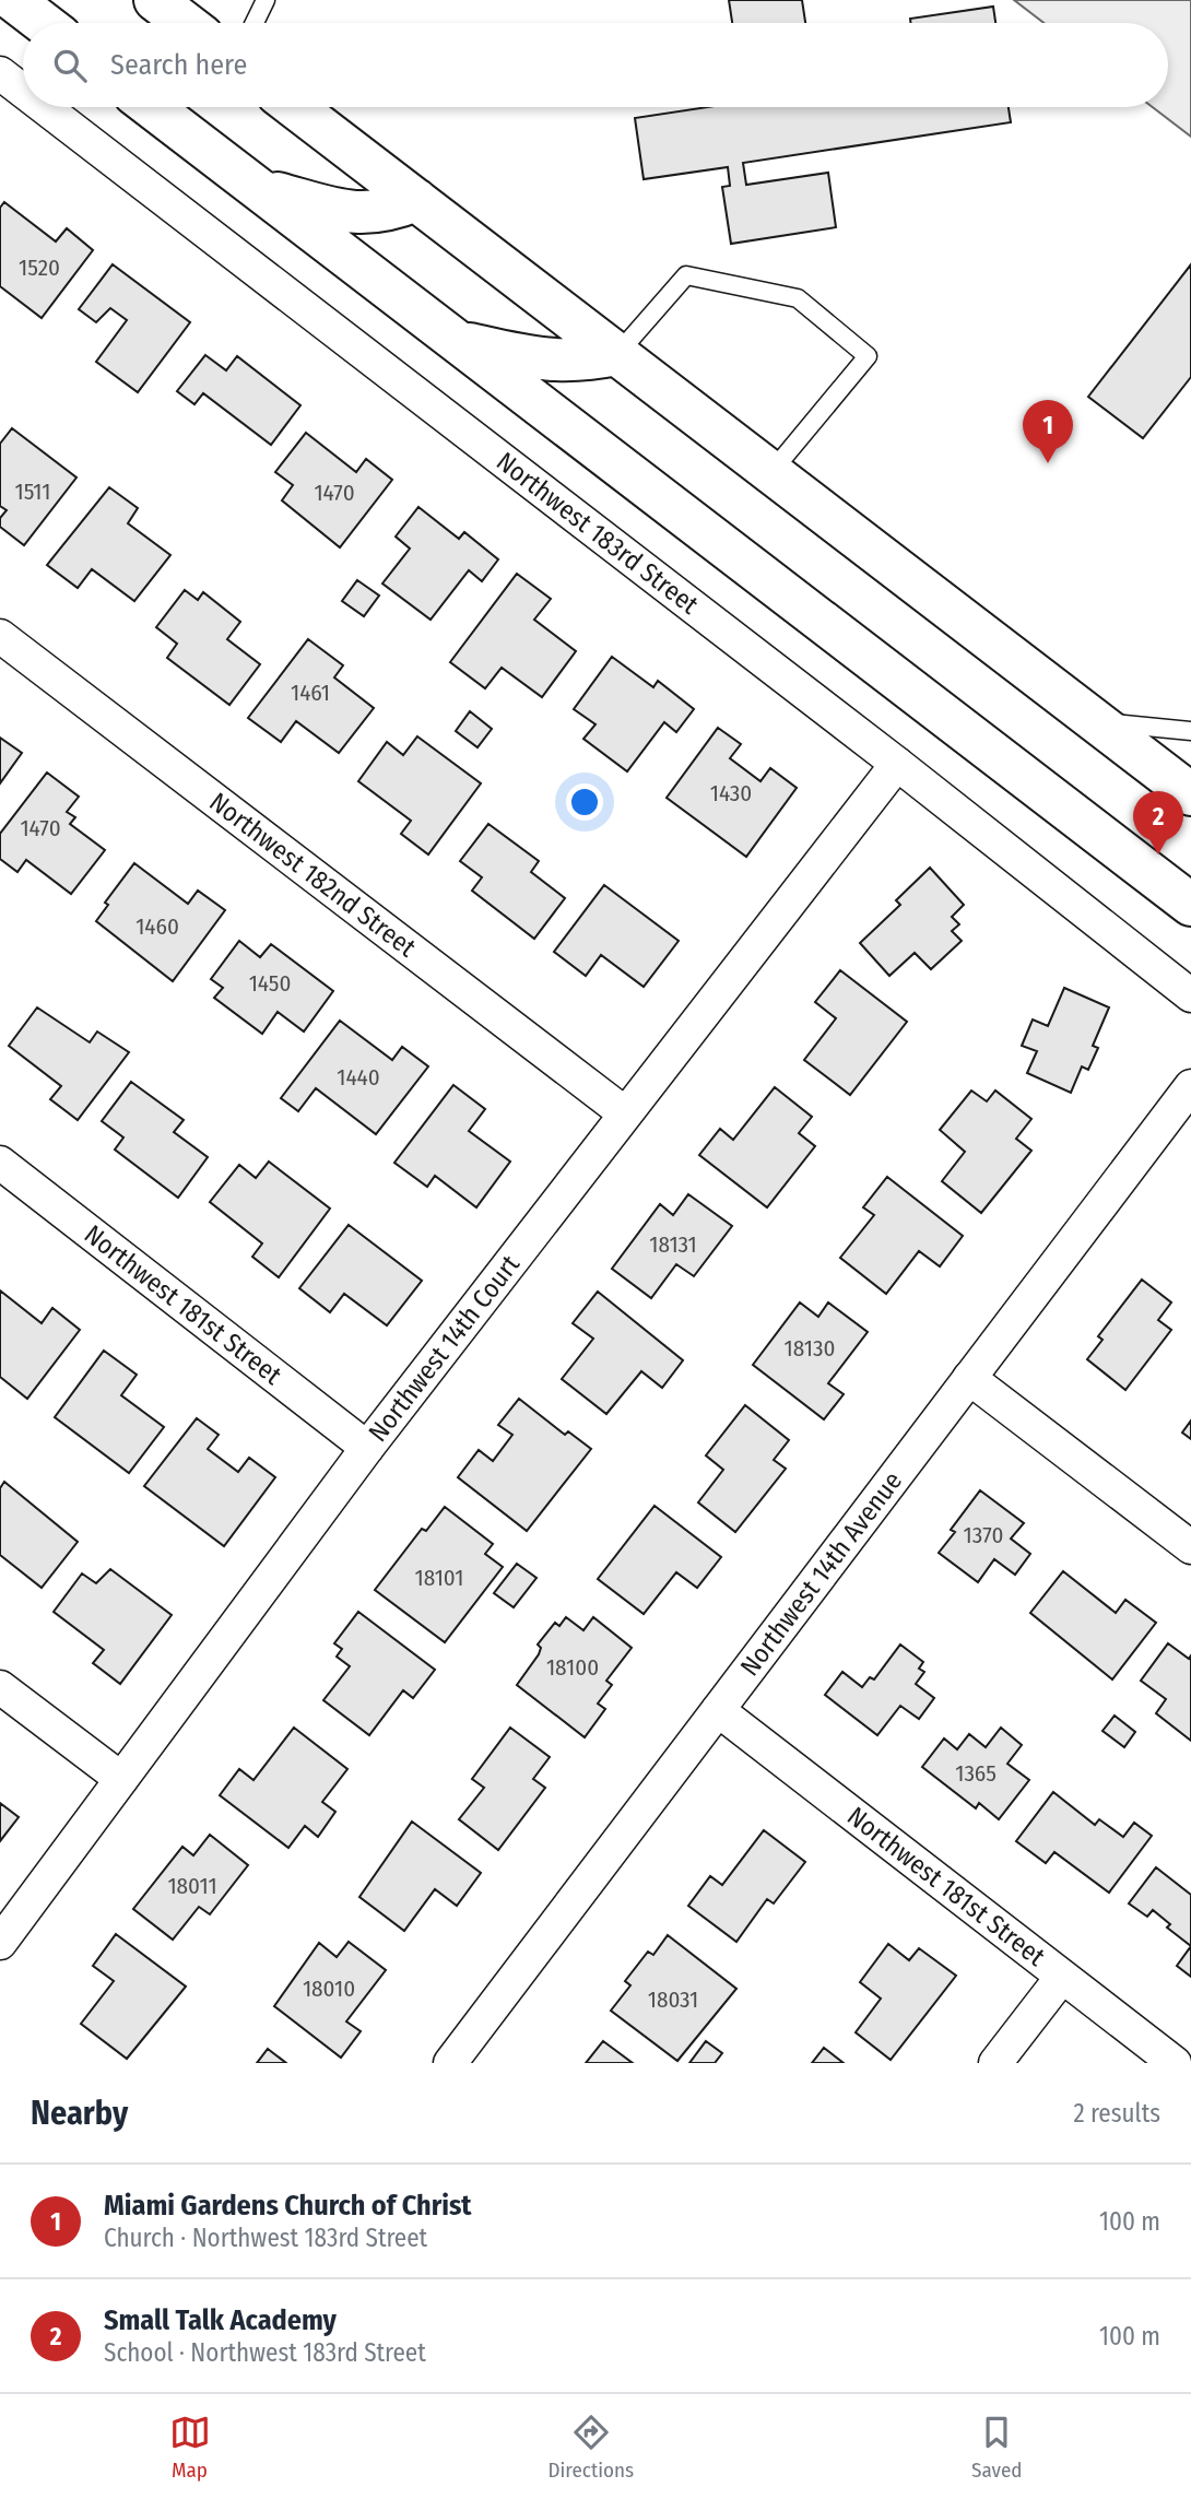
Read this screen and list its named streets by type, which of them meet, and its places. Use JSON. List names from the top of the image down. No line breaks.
{"streets":{"street":["Northwest 183rd Street","Northwest 182nd Street","Northwest 181st Street","Northwest 14th Court","Northwest 14th Avenue"]},"crossings":[["Northwest 183rd Street","Northwest 14th Court"],["Northwest 182nd Street","Northwest 14th Court"],["Northwest 181st Street","Northwest 14th Court"],["Northwest 181st Street","Northwest 14th Avenue"]],"house_numbers":["1520","1511","1470","1461","1430","1470","1460","1450","1440","18131","18130","1370","18101","18100","1365","18011","18010","18031"],"page":{"search":"Search here","pins":["1","2"],"heading":["Nearby","2 results"],"list":[{"mark":"1","name":"Miami Gardens Church of Christ","note":"Church · Northwest 183rd Street","value":"100 m"},{"mark":"2","name":"Small Talk Academy","note":"School · Northwest 183rd Street","value":"100 m"}],"nav":["Map","Directions","Saved"]}}
